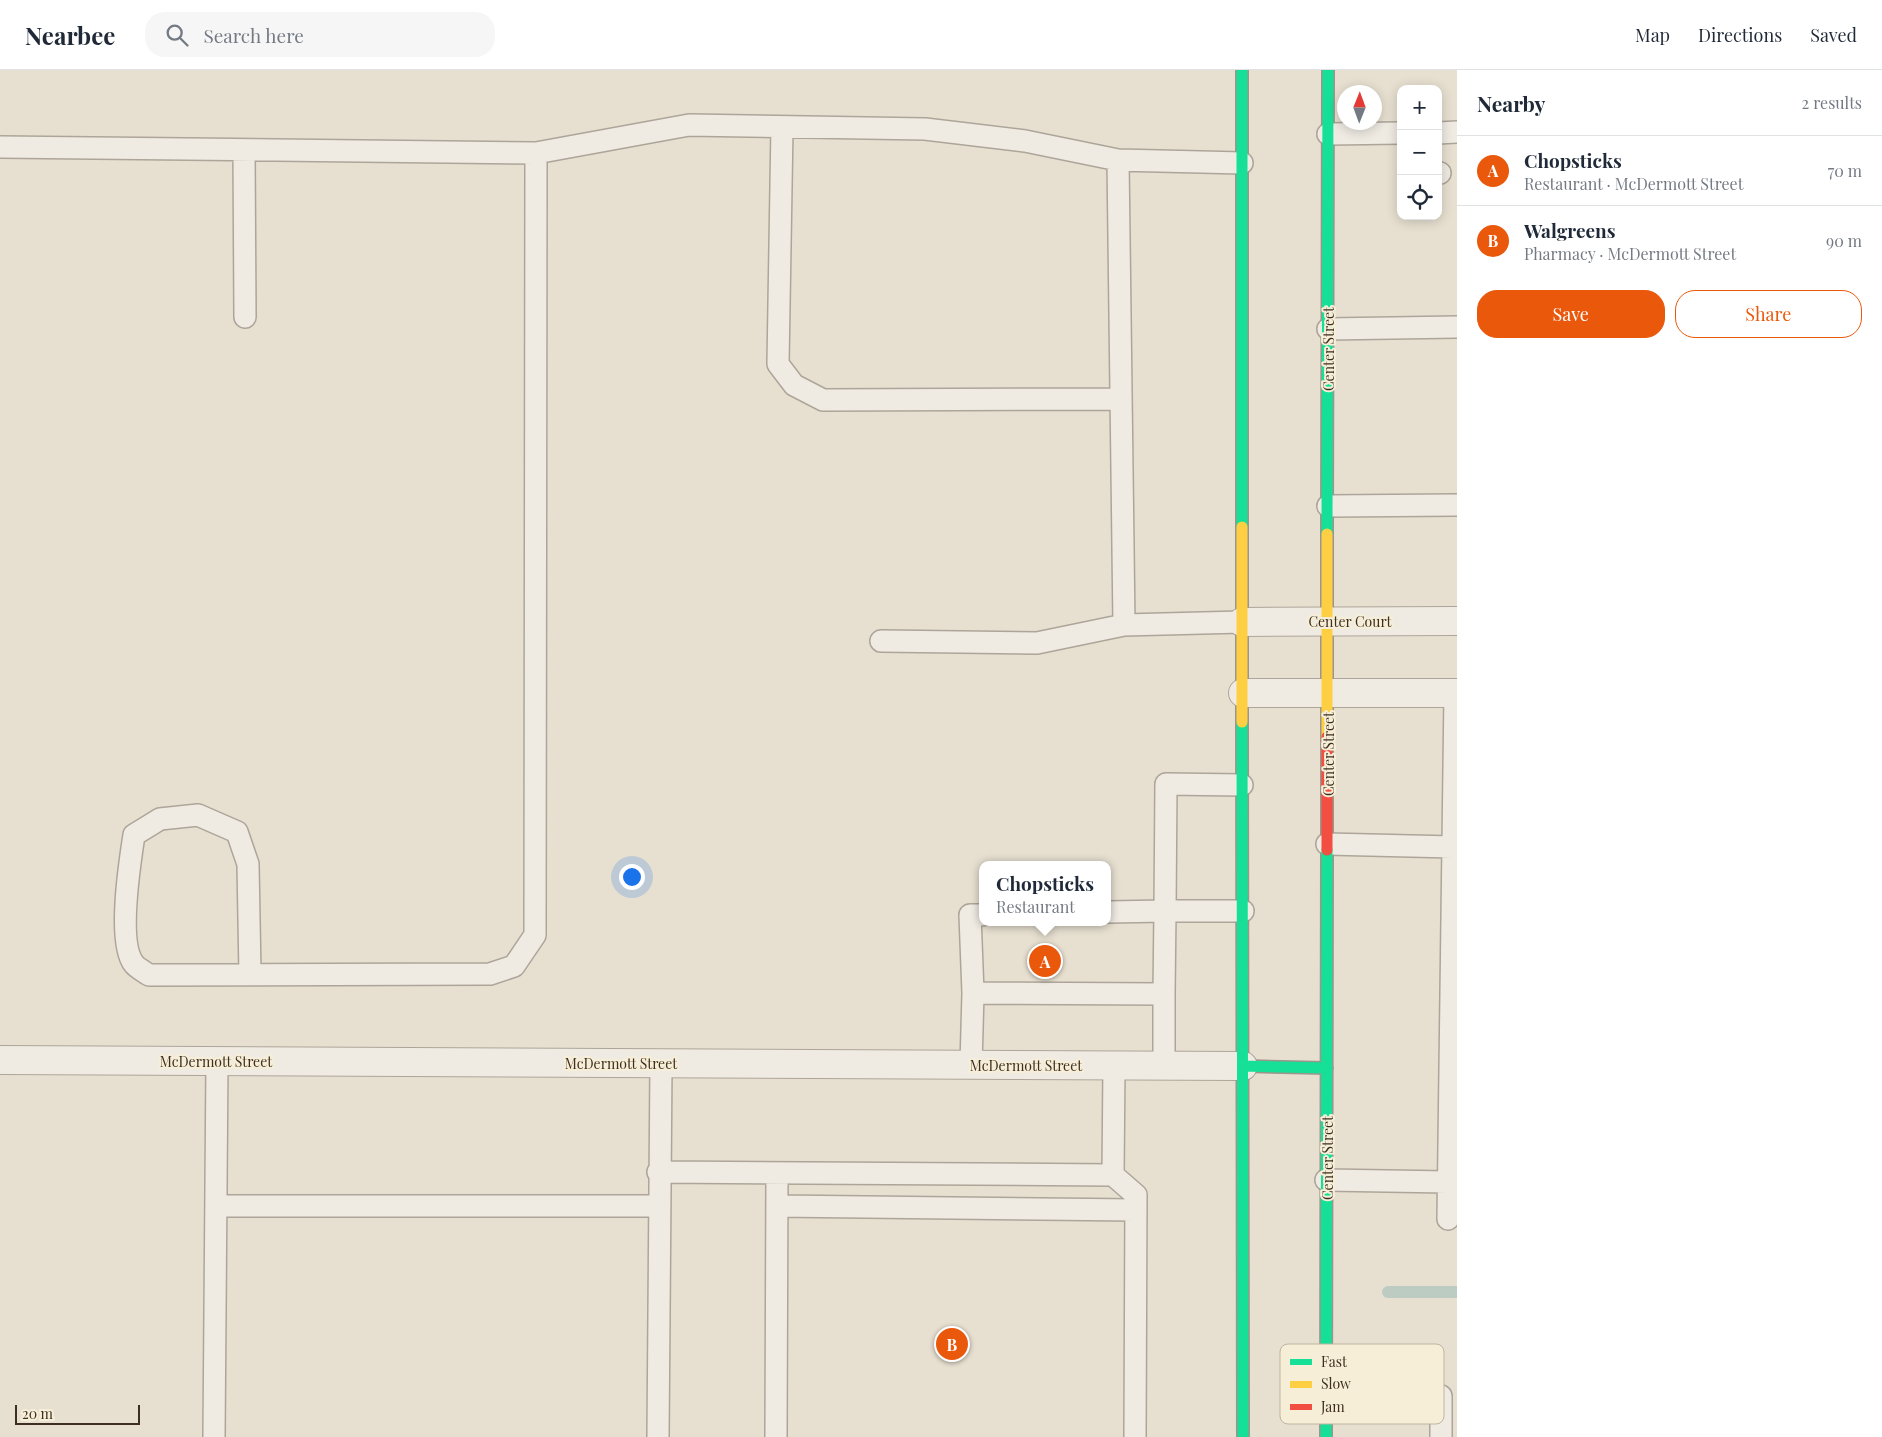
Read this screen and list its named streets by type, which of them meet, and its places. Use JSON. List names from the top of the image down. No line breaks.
{"streets":{"main road":["Center Street"],"street":["Center Court","McDermott Street"]},"crossings":[["Center Street","Center Court"]],"legend":["Fast","Slow","Jam"],"scale_bar":"20 m","north":"top","page":{"header":"Nearbee","search":"Search here","nav":["Map","Directions","Saved"],"heading":["Nearby","2 results"],"map_buttons":["+","−"],"list":[{"mark":"A","name":"Chopsticks","note":"Restaurant · McDermott Street","value":"70 m"},{"mark":"B","name":"Walgreens","note":"Pharmacy · McDermott Street","value":"90 m"}],"buttons":["Save","Share"],"popup":["Chopsticks","Restaurant"],"pins":["A","B"],"scale":"20 m"}}
